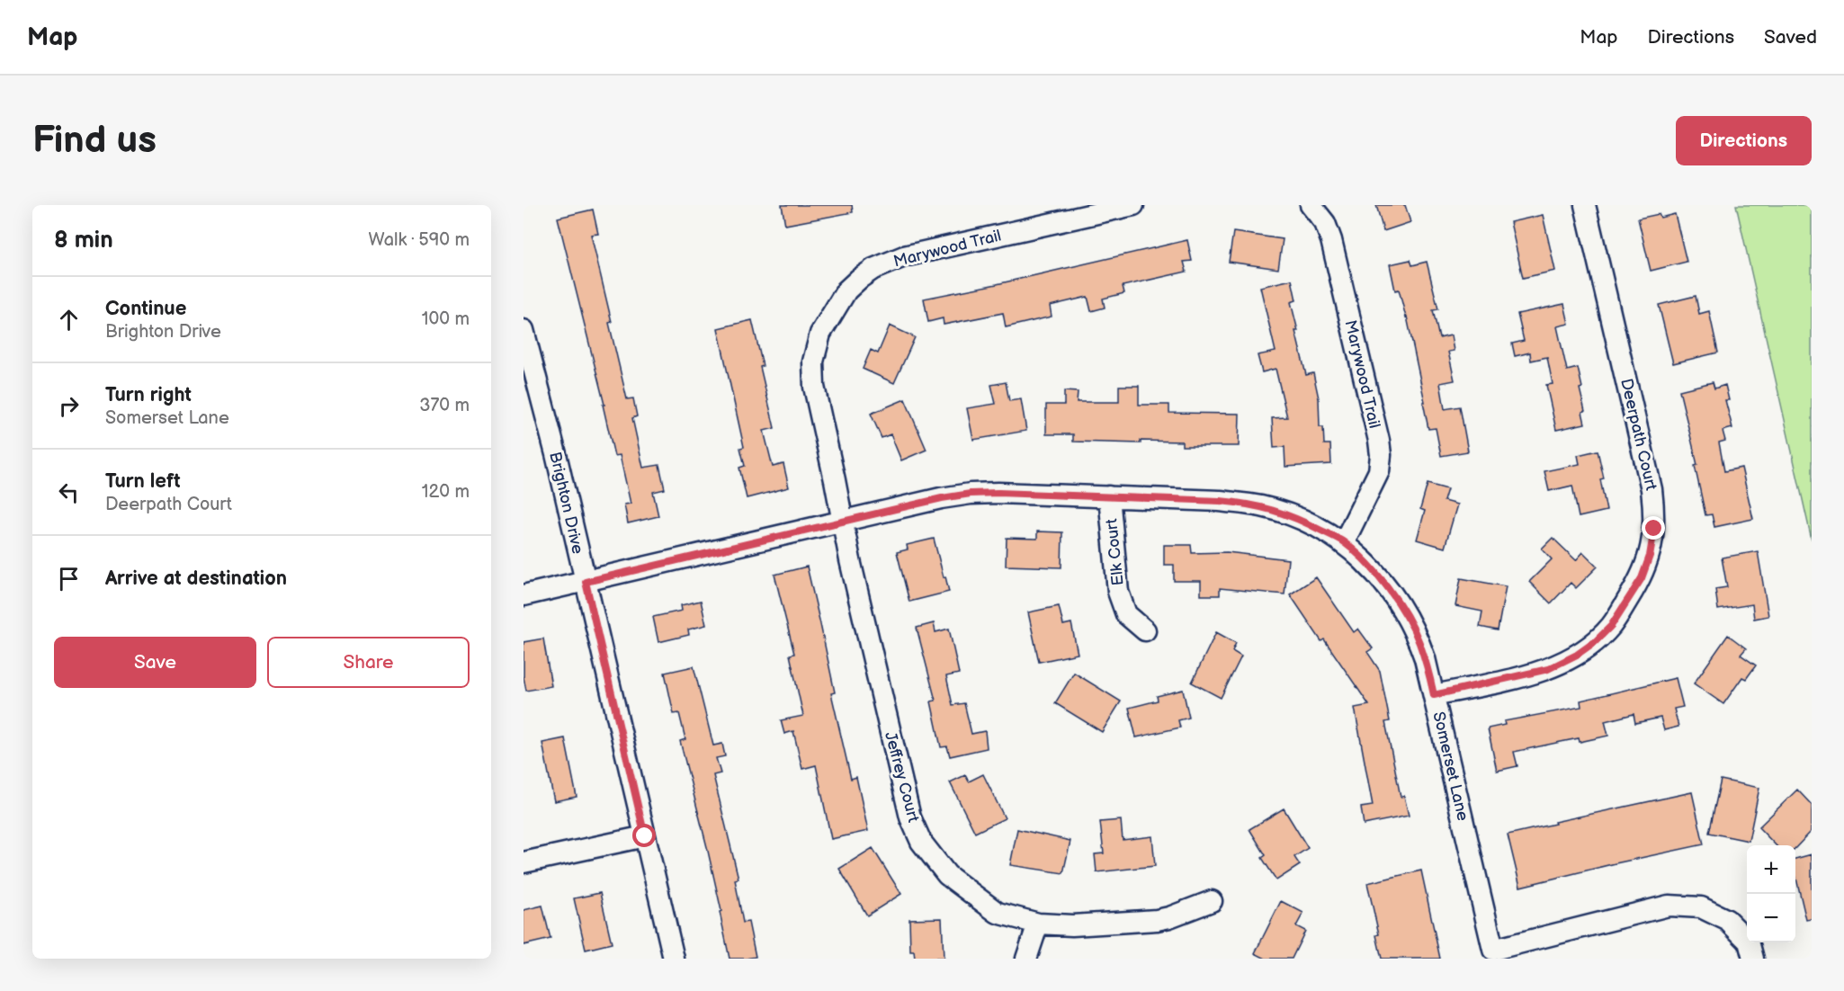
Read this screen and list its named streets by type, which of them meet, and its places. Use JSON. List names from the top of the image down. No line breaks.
{"streets":{"street":["Marywood Trail","Deerpath Court","Brighton Drive","Elk Court","Somerset Lane","Jeffrey Court"]},"crossings":[["Marywood Trail","Somerset Lane"],["Marywood Trail","Jeffrey Court"],["Deerpath Court","Somerset Lane"],["Brighton Drive","Somerset Lane"],["Elk Court","Somerset Lane"],["Somerset Lane","Jeffrey Court"]],"page":{"header":"Map","nav":["Map","Directions","Saved"],"buttons":["Directions",["Save","Share"]],"title":"Find us","heading":["8 min","Walk · 590 m"],"list":[["Continue","Brighton Drive","100 m"],["Turn right","Somerset Lane","370 m"],["Turn left","Deerpath Court","120 m"],"Arrive at destination"],"map_buttons":["+","−"]}}
